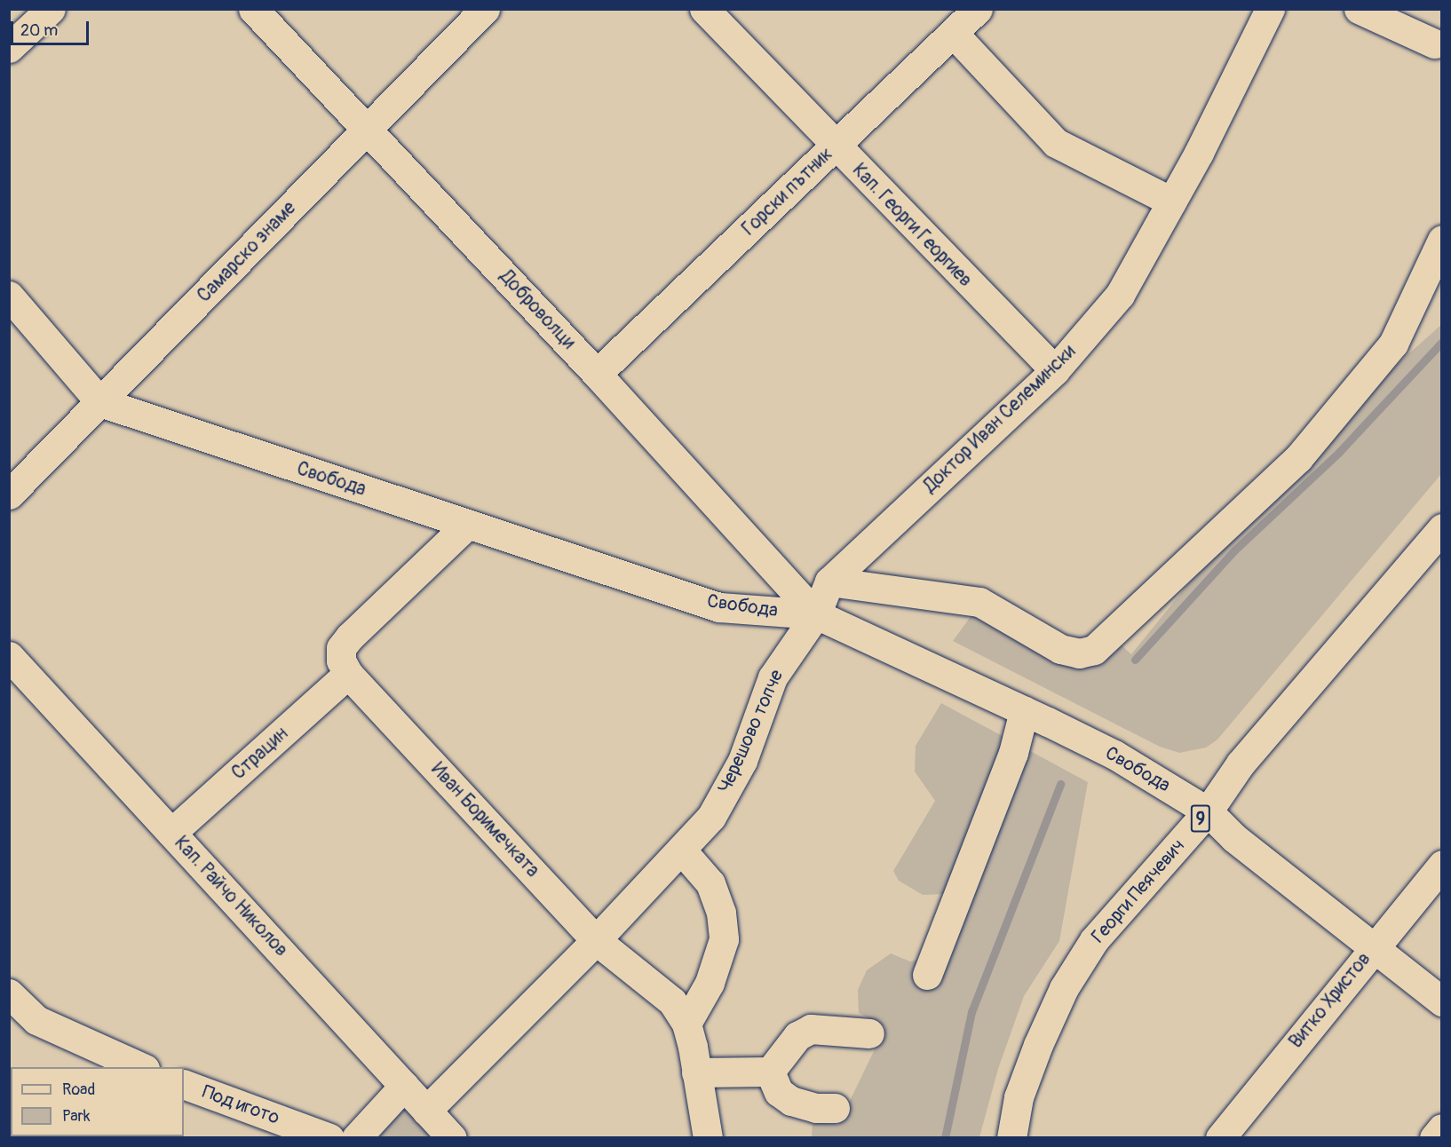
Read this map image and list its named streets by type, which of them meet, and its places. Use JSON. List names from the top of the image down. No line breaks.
{"streets":{"street":["Горски пътник","Кап. Георги Георгиев","Самарско знаме","Доброволци","Доктор Иван Селемински","Свобода","Черешово топче","Страцин","9","Иван Боримечката","Георги Пеячевич","Кап. Райчо Николов","Витко Христов","Под игото"]},"crossings":[["Горски пътник","Кап. Георги Георгиев"],["Горски пътник","Доброволци"],["Кап. Георги Георгиев","Доктор Иван Селемински"],["Самарско знаме","Доброволци"],["Самарско знаме","Свобода"],["Доброволци","Доктор Иван Селемински"],["Доброволци","Свобода"],["Доброволци","Черешово топче"],["Доктор Иван Селемински","Свобода"],["Доктор Иван Селемински","Черешово топче"],["Свобода","Черешово топче"],["Свобода","Иван Боримечката"],["Свобода","Георги Пеячевич"],["Свобода","Витко Христов"],["Черешово топче","Иван Боримечката"],["Черешово топче","Кап. Райчо Николов"],["Страцин","Иван Боримечката"],["Страцин","Кап. Райчо Николов"]],"legend":["Road","Park"],"scale_bar":"20 m"}
